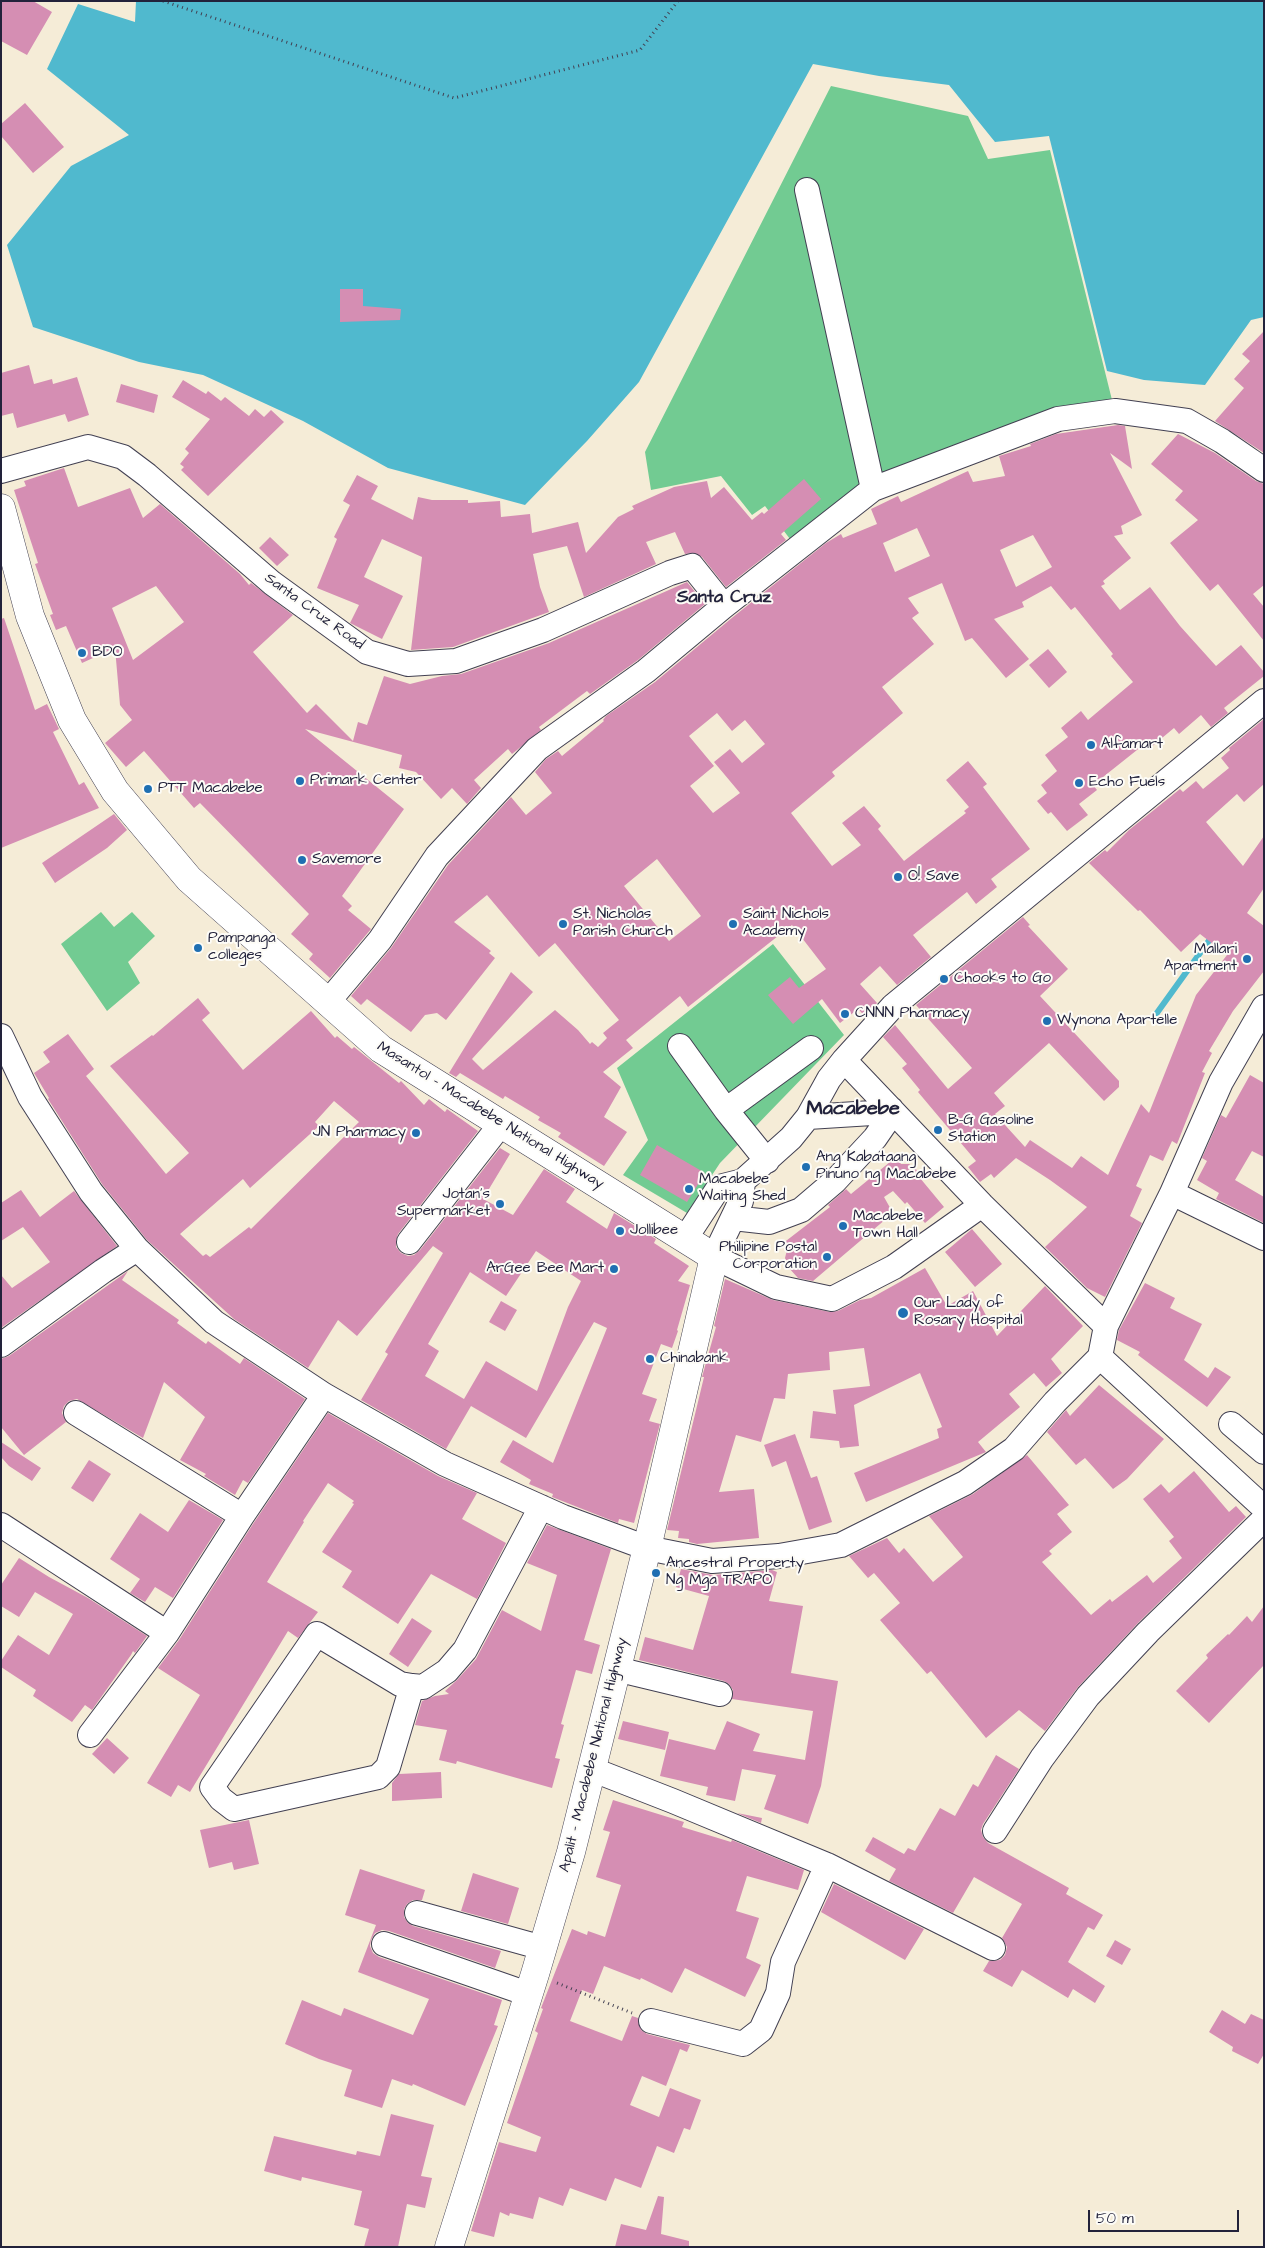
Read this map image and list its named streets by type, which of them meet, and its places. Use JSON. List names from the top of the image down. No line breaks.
{"streets":{"main road":["Masantol - Macabebe National Highway","Apalit - Macabebe National Highway"],"street":["Santa Cruz Road"]},"crossings":[["Masantol - Macabebe National Highway","Apalit - Macabebe National Highway"]],"districts":["Santa Cruz","Macabebe"],"places":["BDO","Alfamart","Primark Center","Echo Fuels","PTT Macabebe","Savemore","O! Save","St. Nicholas Parish Church","Saint Nichols Academy","Pampanga colleges","Mallari Apartment","Chooks to Go","CNNN Pharmacy","Wynona Apartelle","B-G Gasoline Station","JN Pharmacy","Ang Kabataang Pinuno ng Macabebe","Macabebe Waiting Shed","Jotan's Supermarket","Macabebe Town Hall","Jollibee","Philipine Postal Corporation","ArGee Bee Mart","Our Lady of Rosary Hospital","Chinabank","Ancestral Property Ng Mga TRAPO"],"scale_bar":"50 m"}
